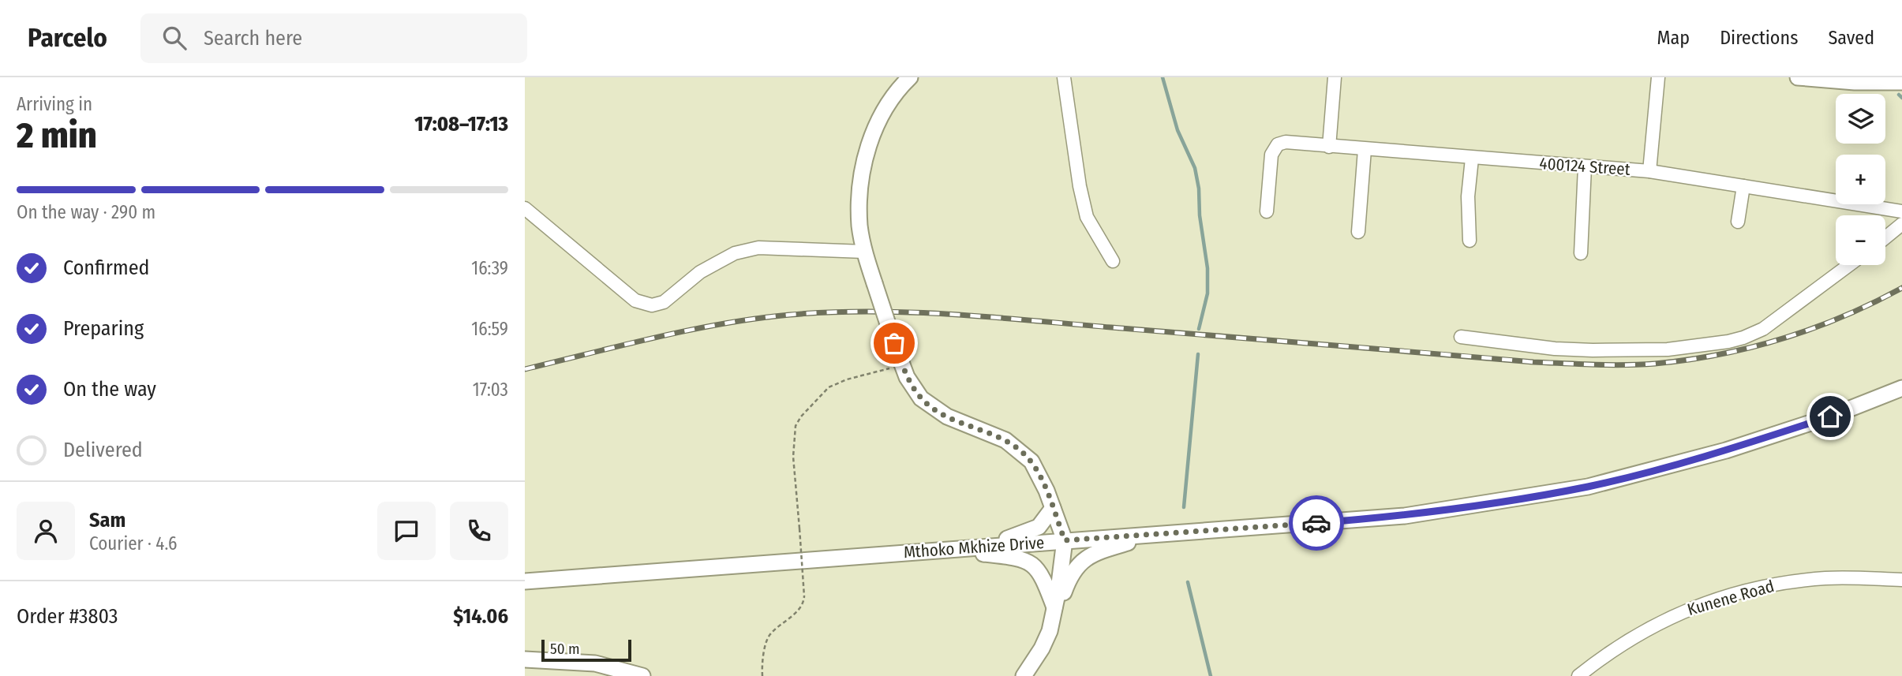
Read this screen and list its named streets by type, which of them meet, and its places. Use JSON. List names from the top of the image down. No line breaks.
{"streets":{"street":["400124 Street","Mthoko Mkhize Drive","Kunene Road"]},"scale_bar":"50 m","page":{"header":"Parcelo","search":"Search here","nav":["Map","Directions","Saved"],"heading":["2 min","Arriving in","17:08–17:13"],"panel":["Sam","Courier · 4.6","Order #3803","$14.06"],"map_buttons":["+","−"],"bar":"On the way · 290 m","list":[["Confirmed","16:39"],["Preparing","16:59"],["On the way","17:03"],"Delivered"],"scale":"50 m"}}
